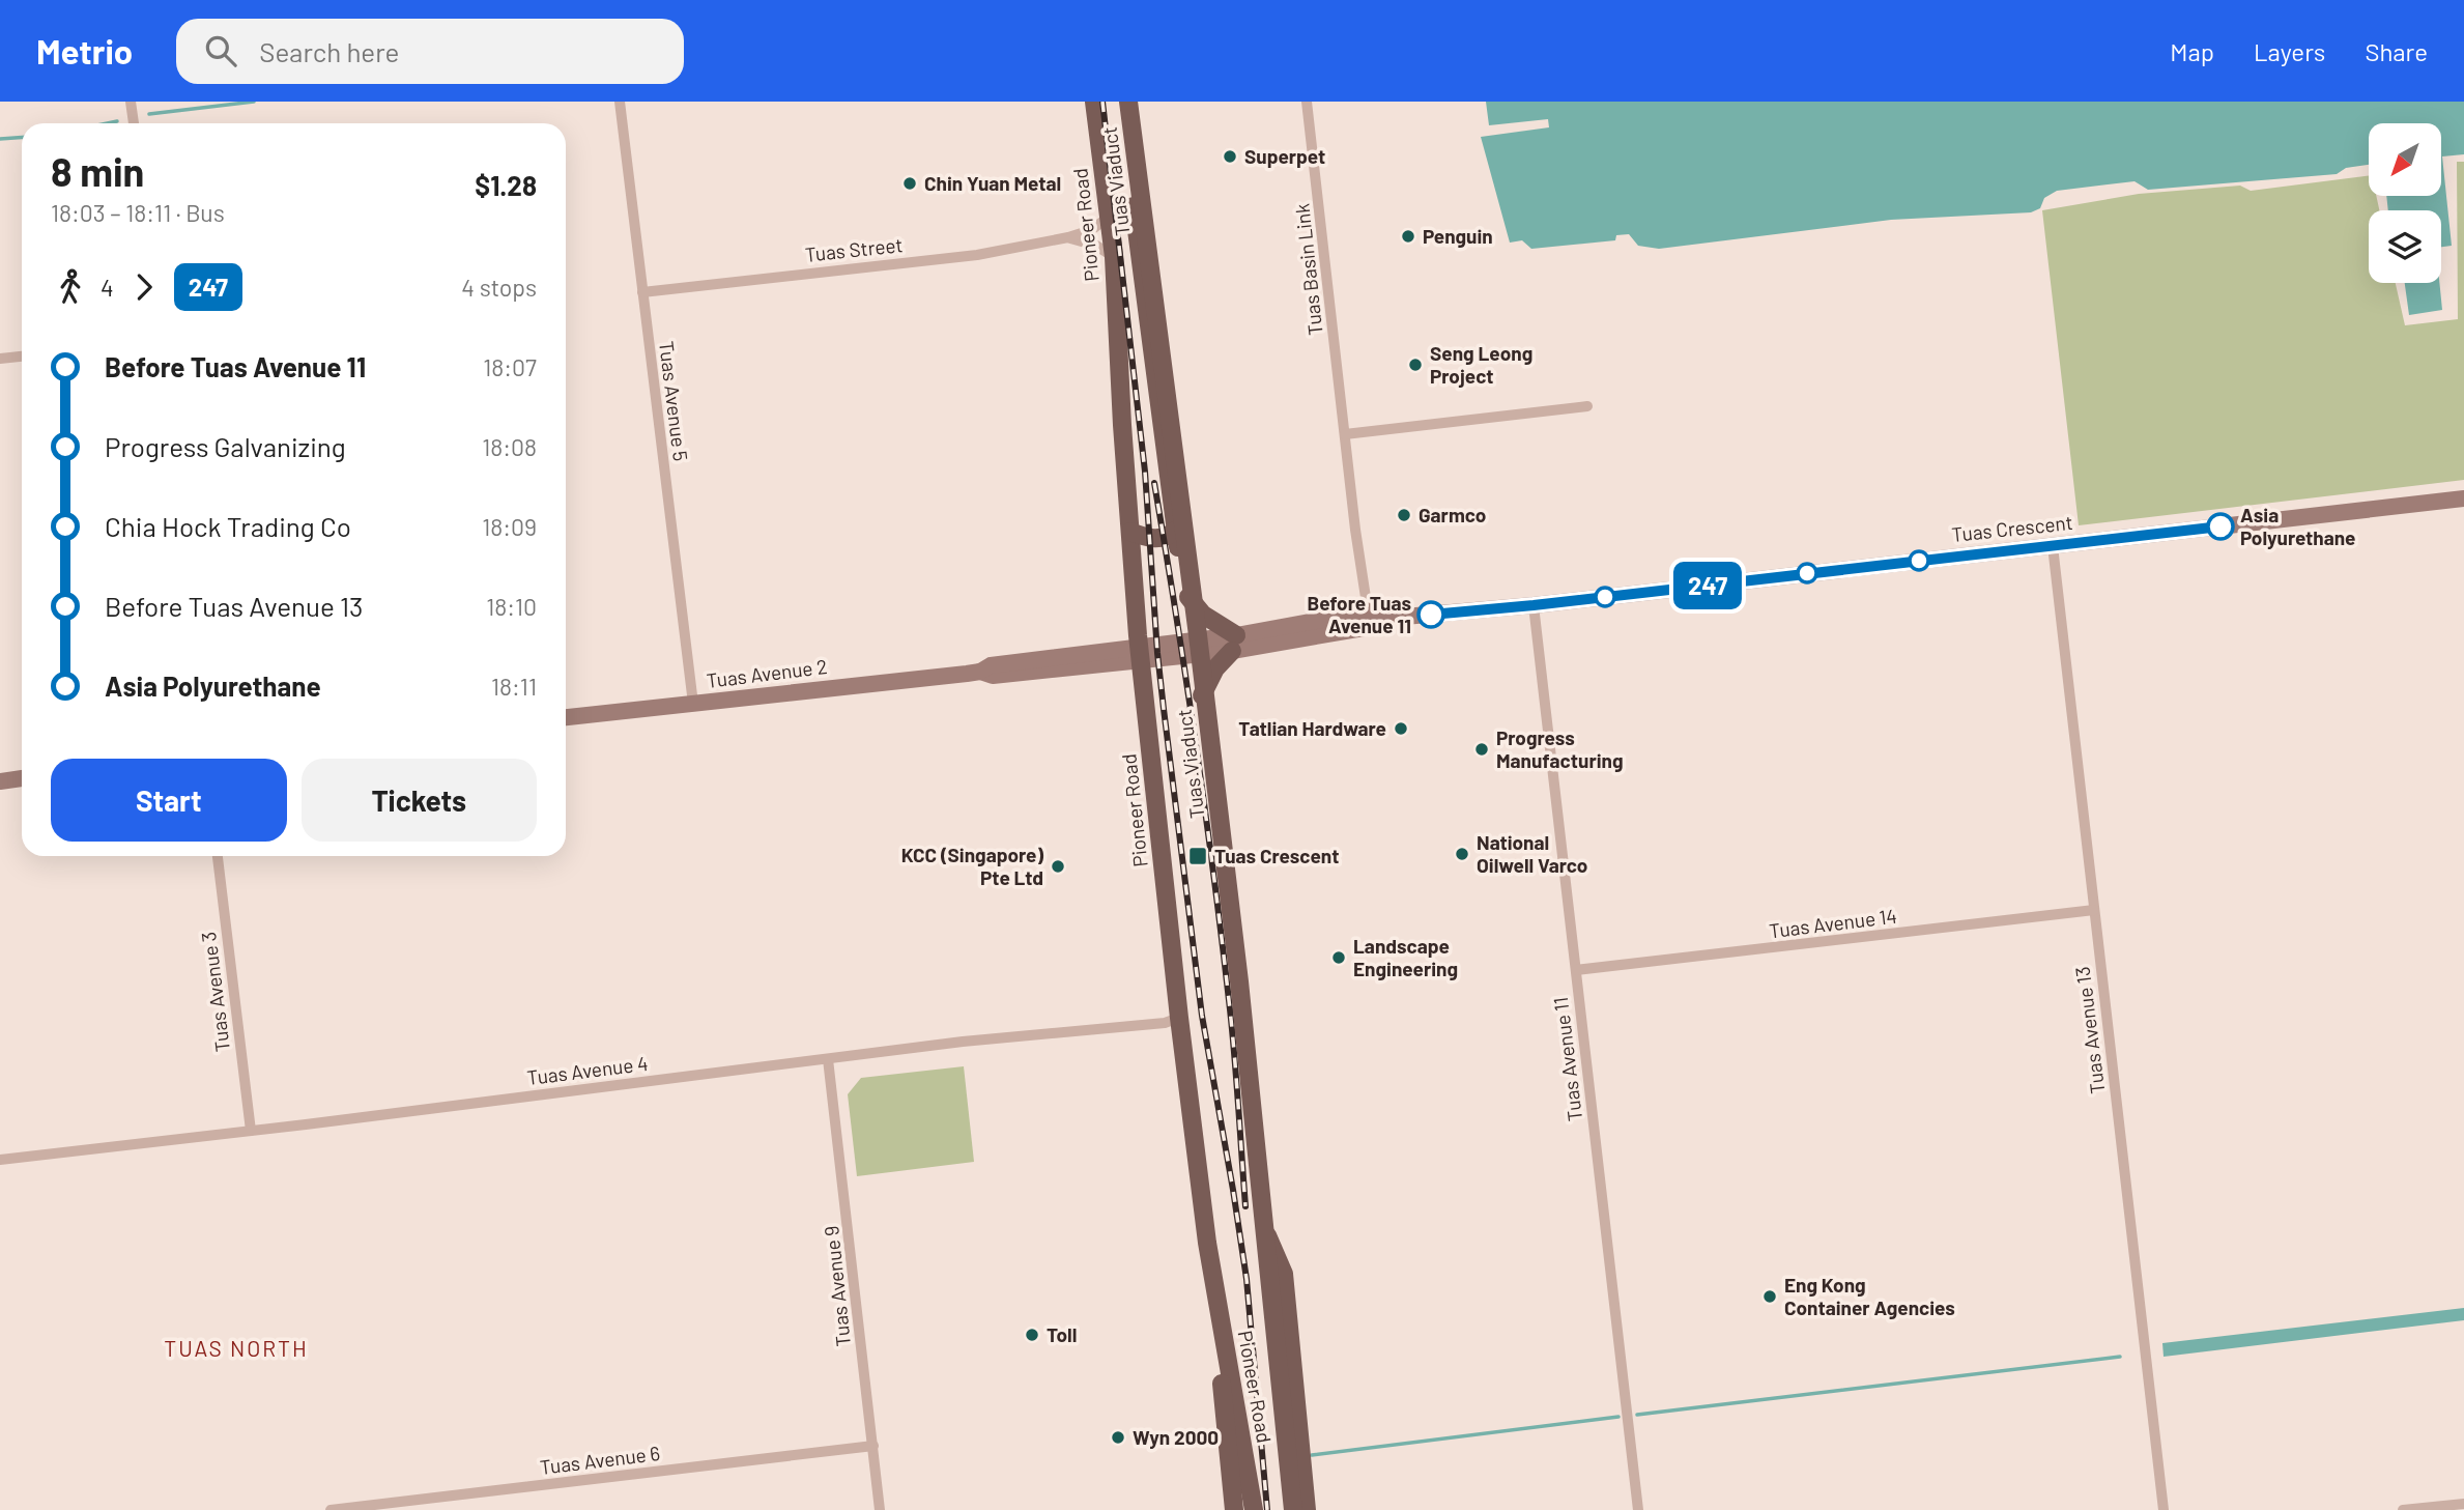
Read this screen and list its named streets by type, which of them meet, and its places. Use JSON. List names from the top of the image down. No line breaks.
{"streets":{"main road":["Tuas Viaduct","Pioneer Road"],"street":["Tuas Street","Tuas Basin Link","Tuas Avenue 5","Tuas Crescent","Tuas Avenue 2","Tuas Avenue 14","Tuas Avenue 3","Tuas Avenue 13","Tuas Avenue 11","Tuas Avenue 4","Tuas Avenue 9","Tuas Avenue 6"]},"crossings":[["Pioneer Road","Tuas Street"],["Pioneer Road","Tuas Crescent"],["Pioneer Road","Tuas Avenue 2"],["Pioneer Road","Tuas Avenue 4"],["Tuas Street","Tuas Avenue 5"],["Tuas Basin Link","Tuas Crescent"],["Tuas Avenue 5","Tuas Avenue 2"],["Tuas Crescent","Tuas Avenue 2"],["Tuas Crescent","Tuas Avenue 13"],["Tuas Crescent","Tuas Avenue 11"],["Tuas Avenue 14","Tuas Avenue 13"],["Tuas Avenue 14","Tuas Avenue 11"],["Tuas Avenue 3","Tuas Avenue 4"],["Tuas Avenue 4","Tuas Avenue 9"],["Tuas Avenue 9","Tuas Avenue 6"]],"districts":["TUAS NORTH"],"places":{"other":["Superpet","Chin Yuan Metal","Penguin","Seng Leong Project","Garmco","Asia Polyurethane","Before Tuas Avenue 11","Tatlian Hardware","Progress Manufacturing","National Oilwell Varco","KCC (Singapore) Pte Ltd","Landscape Engineering","Eng Kong Container Agencies","Toll","Wyn 2000"],"transit":["Tuas Crescent"]},"lines":["bus line 247"],"north":"bottom left","page":{"header":"Metrio","search":"Search here","nav":["Map","Layers","Share"],"on_map":"247","heading":["8 min","18:03 – 18:11 · Bus","$1.28"],"legs":["4","247","4 stops"],"list":[{"name":"Before Tuas Avenue 11","value":"18:07"},{"name":"Progress Galvanizing","value":"18:08"},{"name":"Chia Hock Trading Co","value":"18:09"},{"name":"Before Tuas Avenue 13","value":"18:10"},{"name":"Asia Polyurethane","value":"18:11"}],"buttons":["Start","Tickets"]}}
